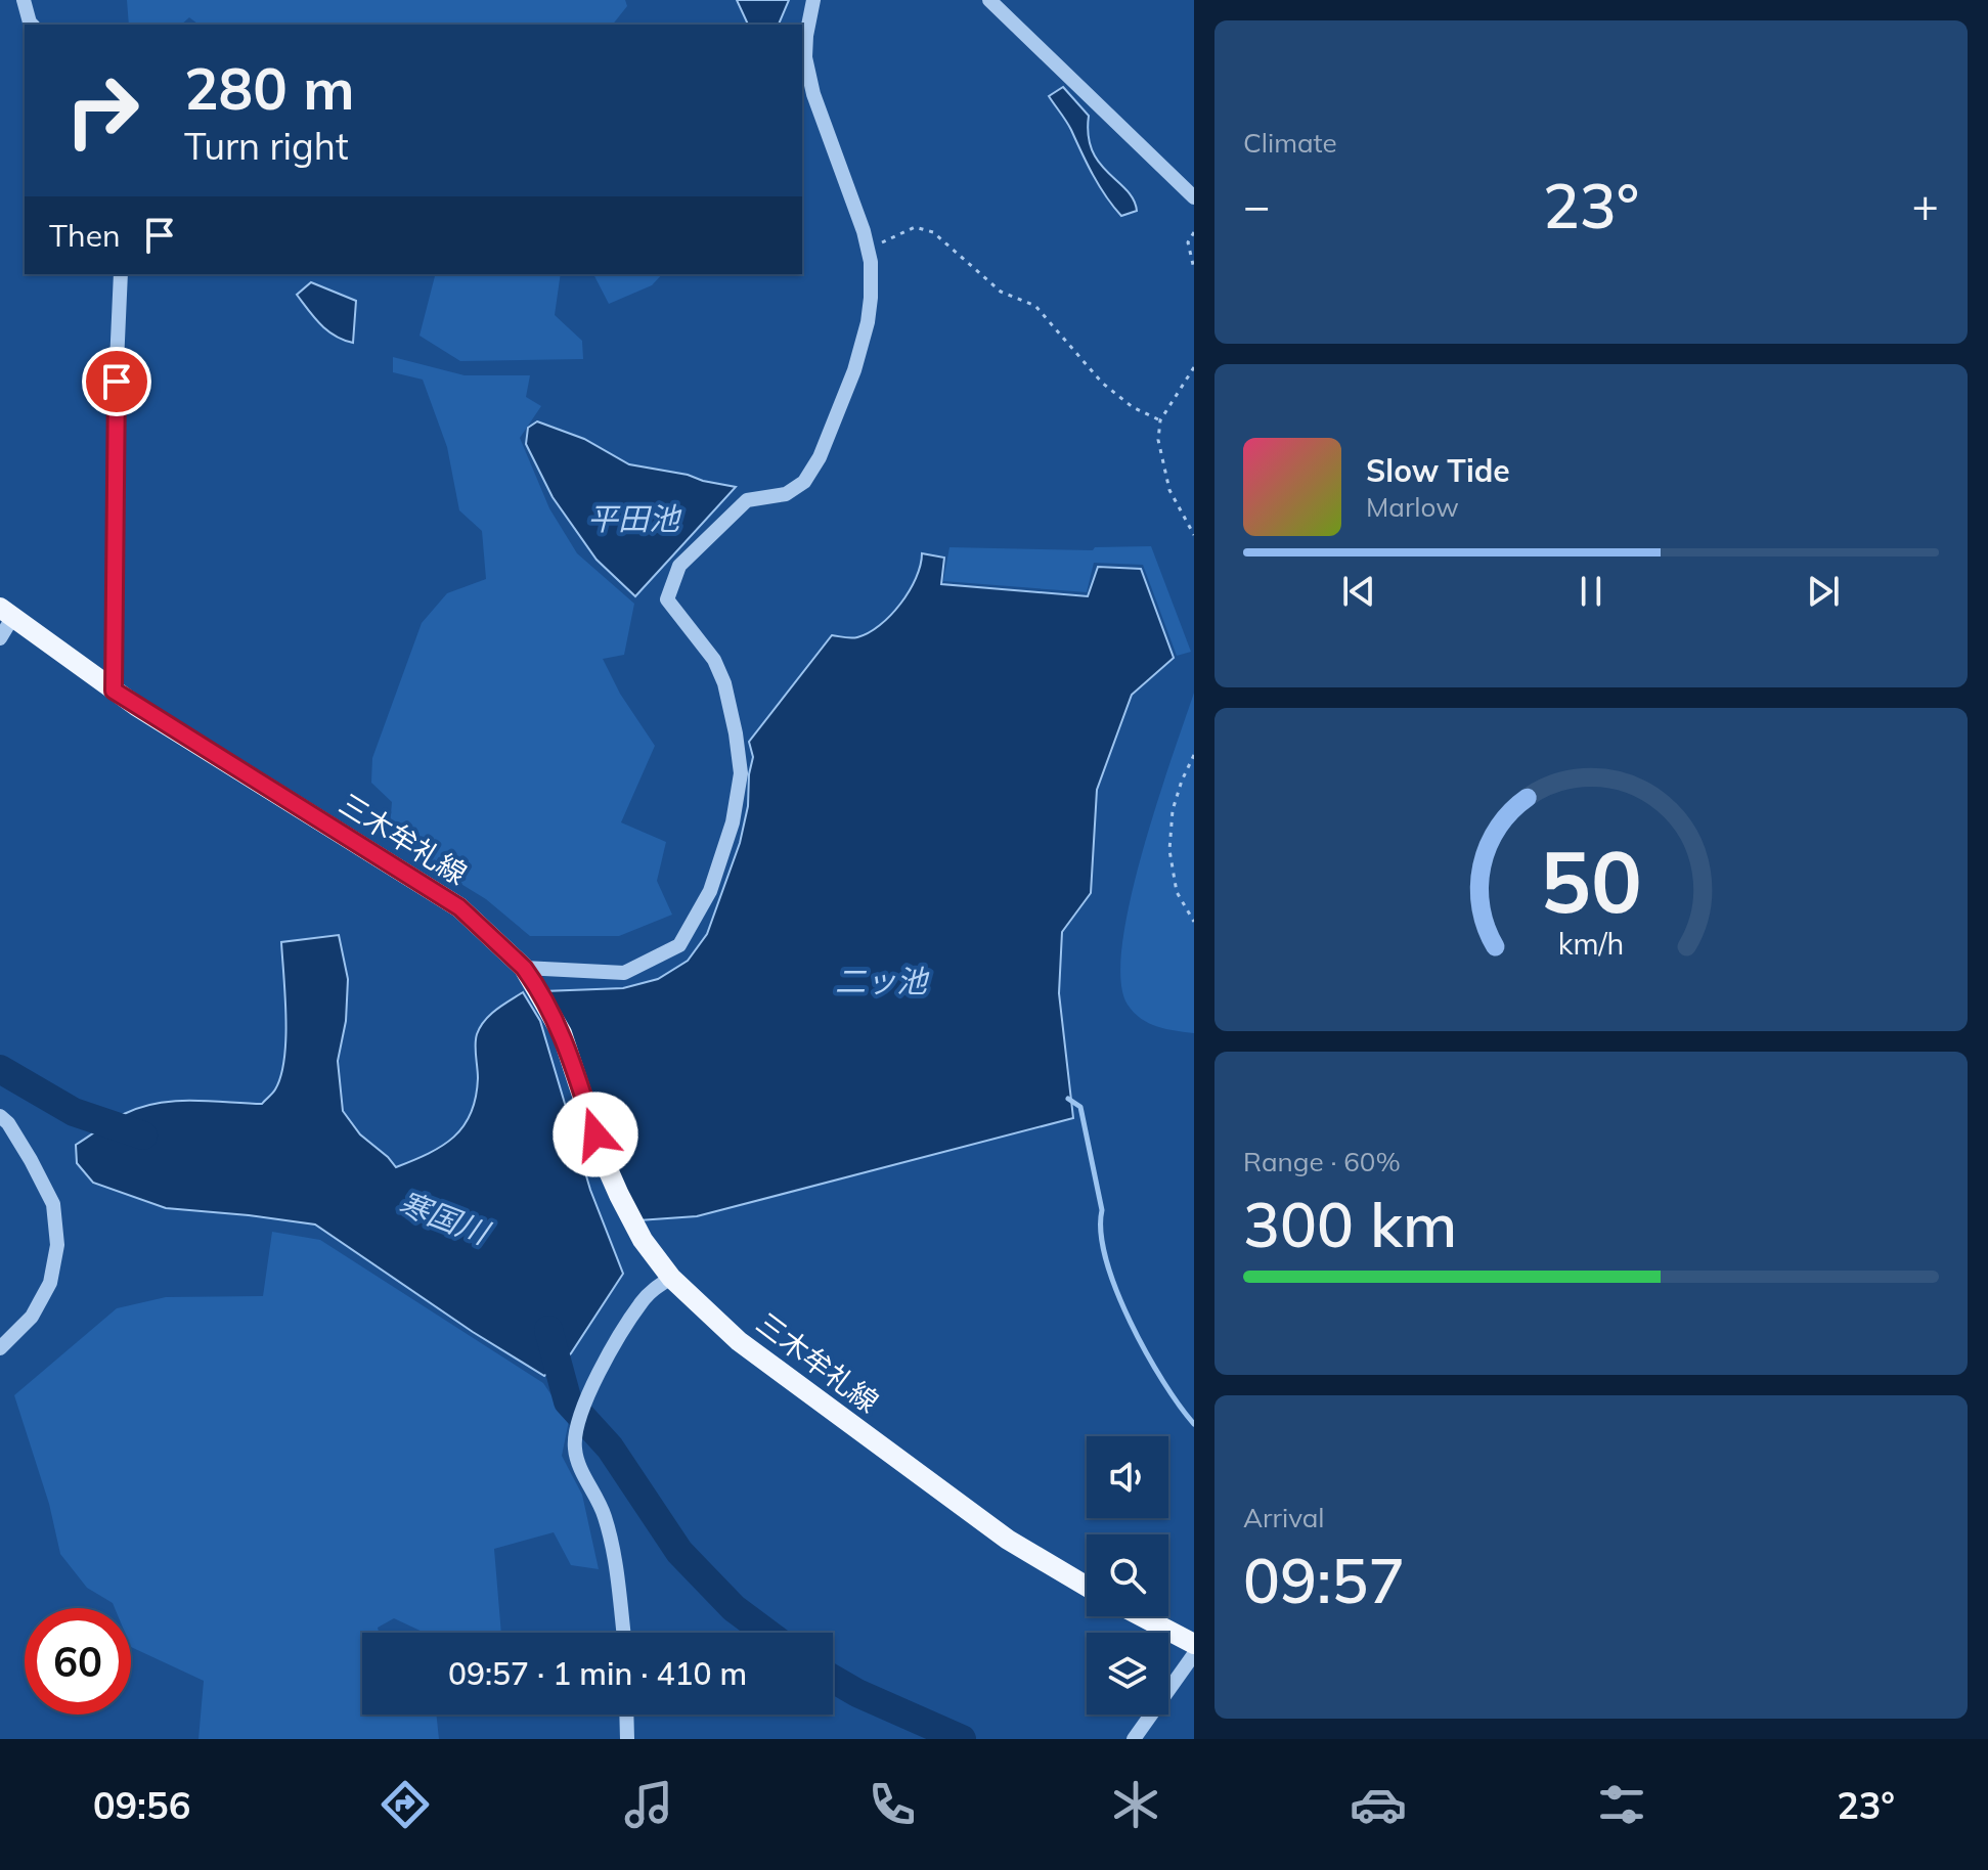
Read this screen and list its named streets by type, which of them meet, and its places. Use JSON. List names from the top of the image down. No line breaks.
{"streets":{"main road":["三木牟礼線"]},"water":["平田池","二ッ池","寒国川"],"page":{"tile":["Climate",["Range · 60%","300 km"],["Arrival","09:57"]],"turn":["280 m","Turn right"],"heat":["−","23°","+"],"then":"Then","song":["Slow Tide","Marlow"],"limit":"60","trip":"09:57 · 1 min · 410 m","tabs":["09:56","23°"],"gauge":["50","km/h"]}}
